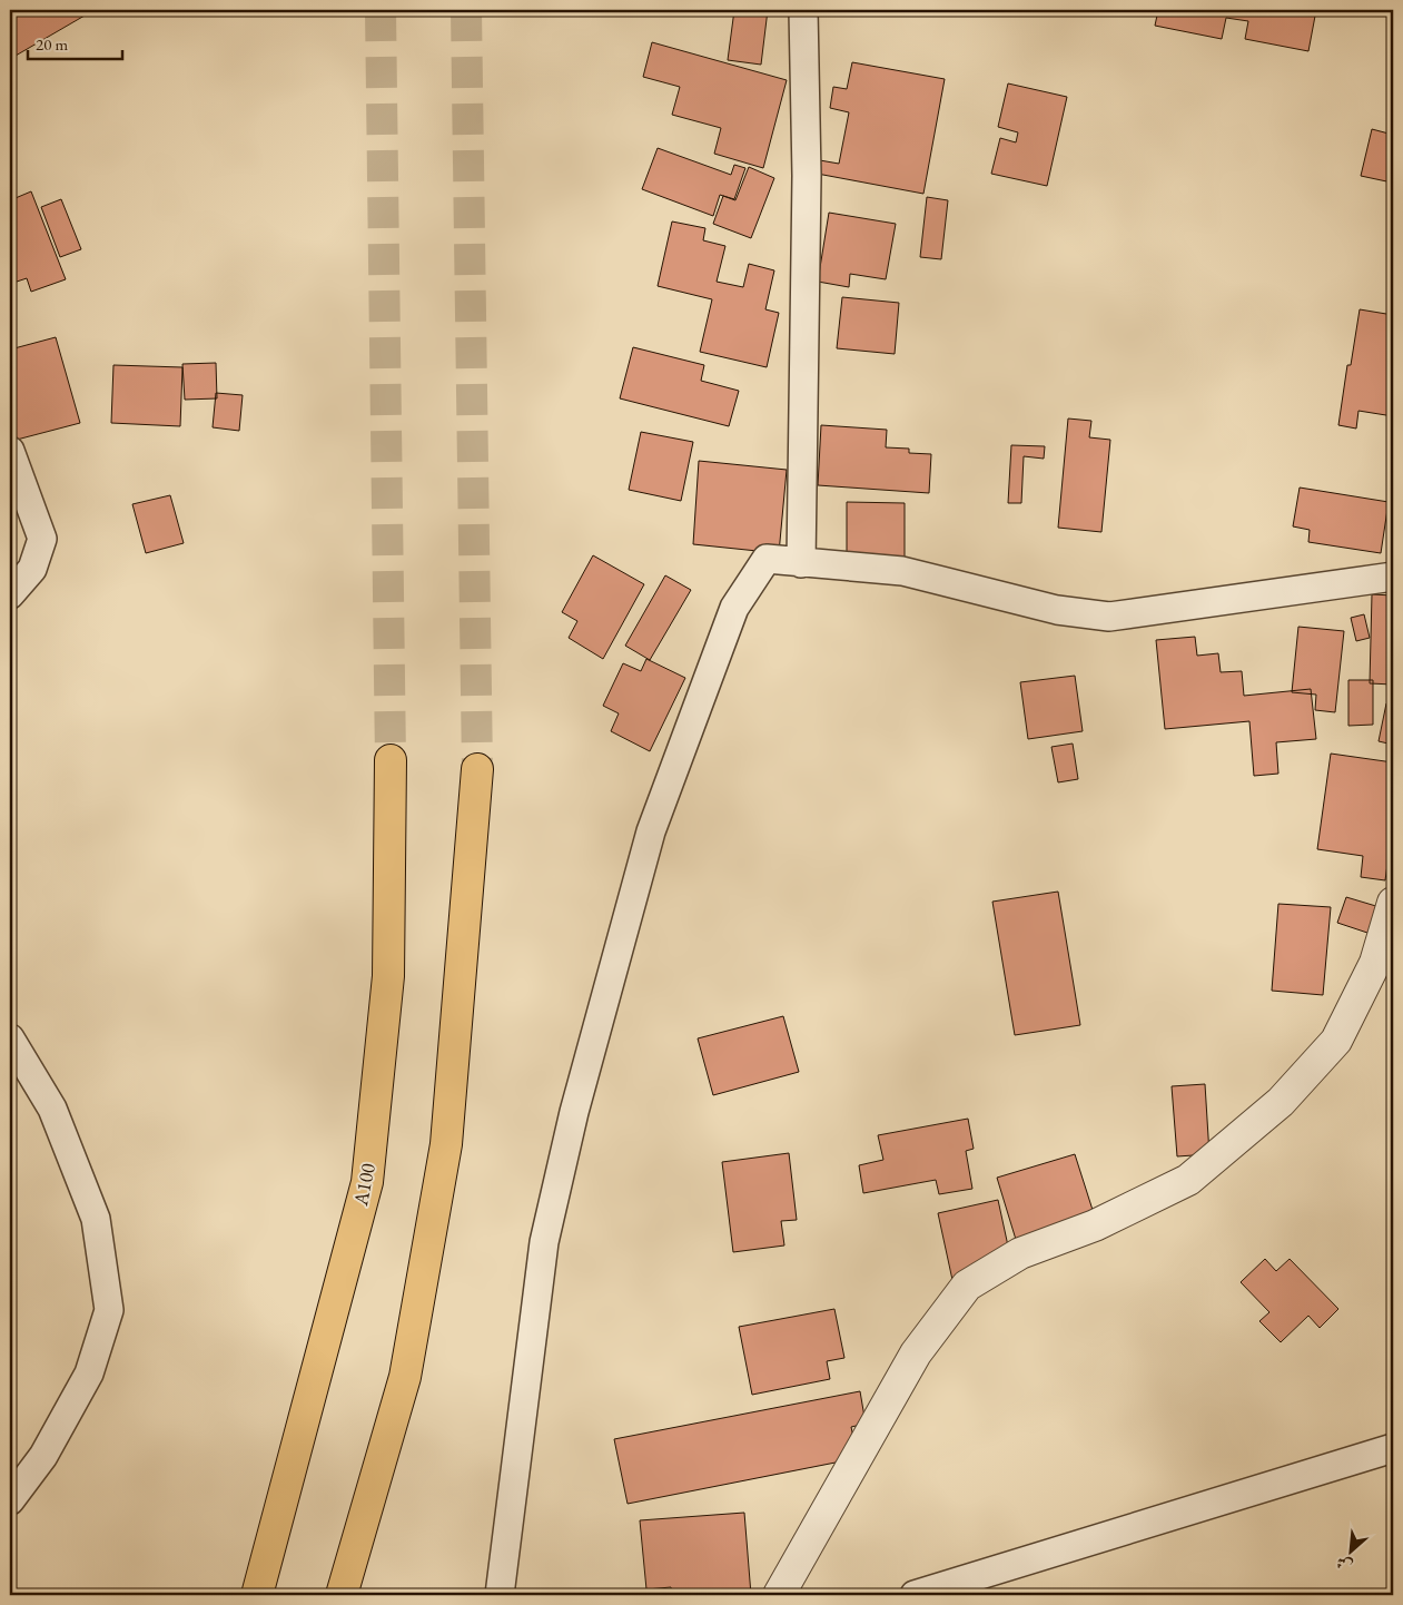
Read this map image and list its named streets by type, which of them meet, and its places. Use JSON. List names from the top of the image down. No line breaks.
{"streets":{"highway":["A100"]},"scale_bar":"20 m","north":"bottom left"}
